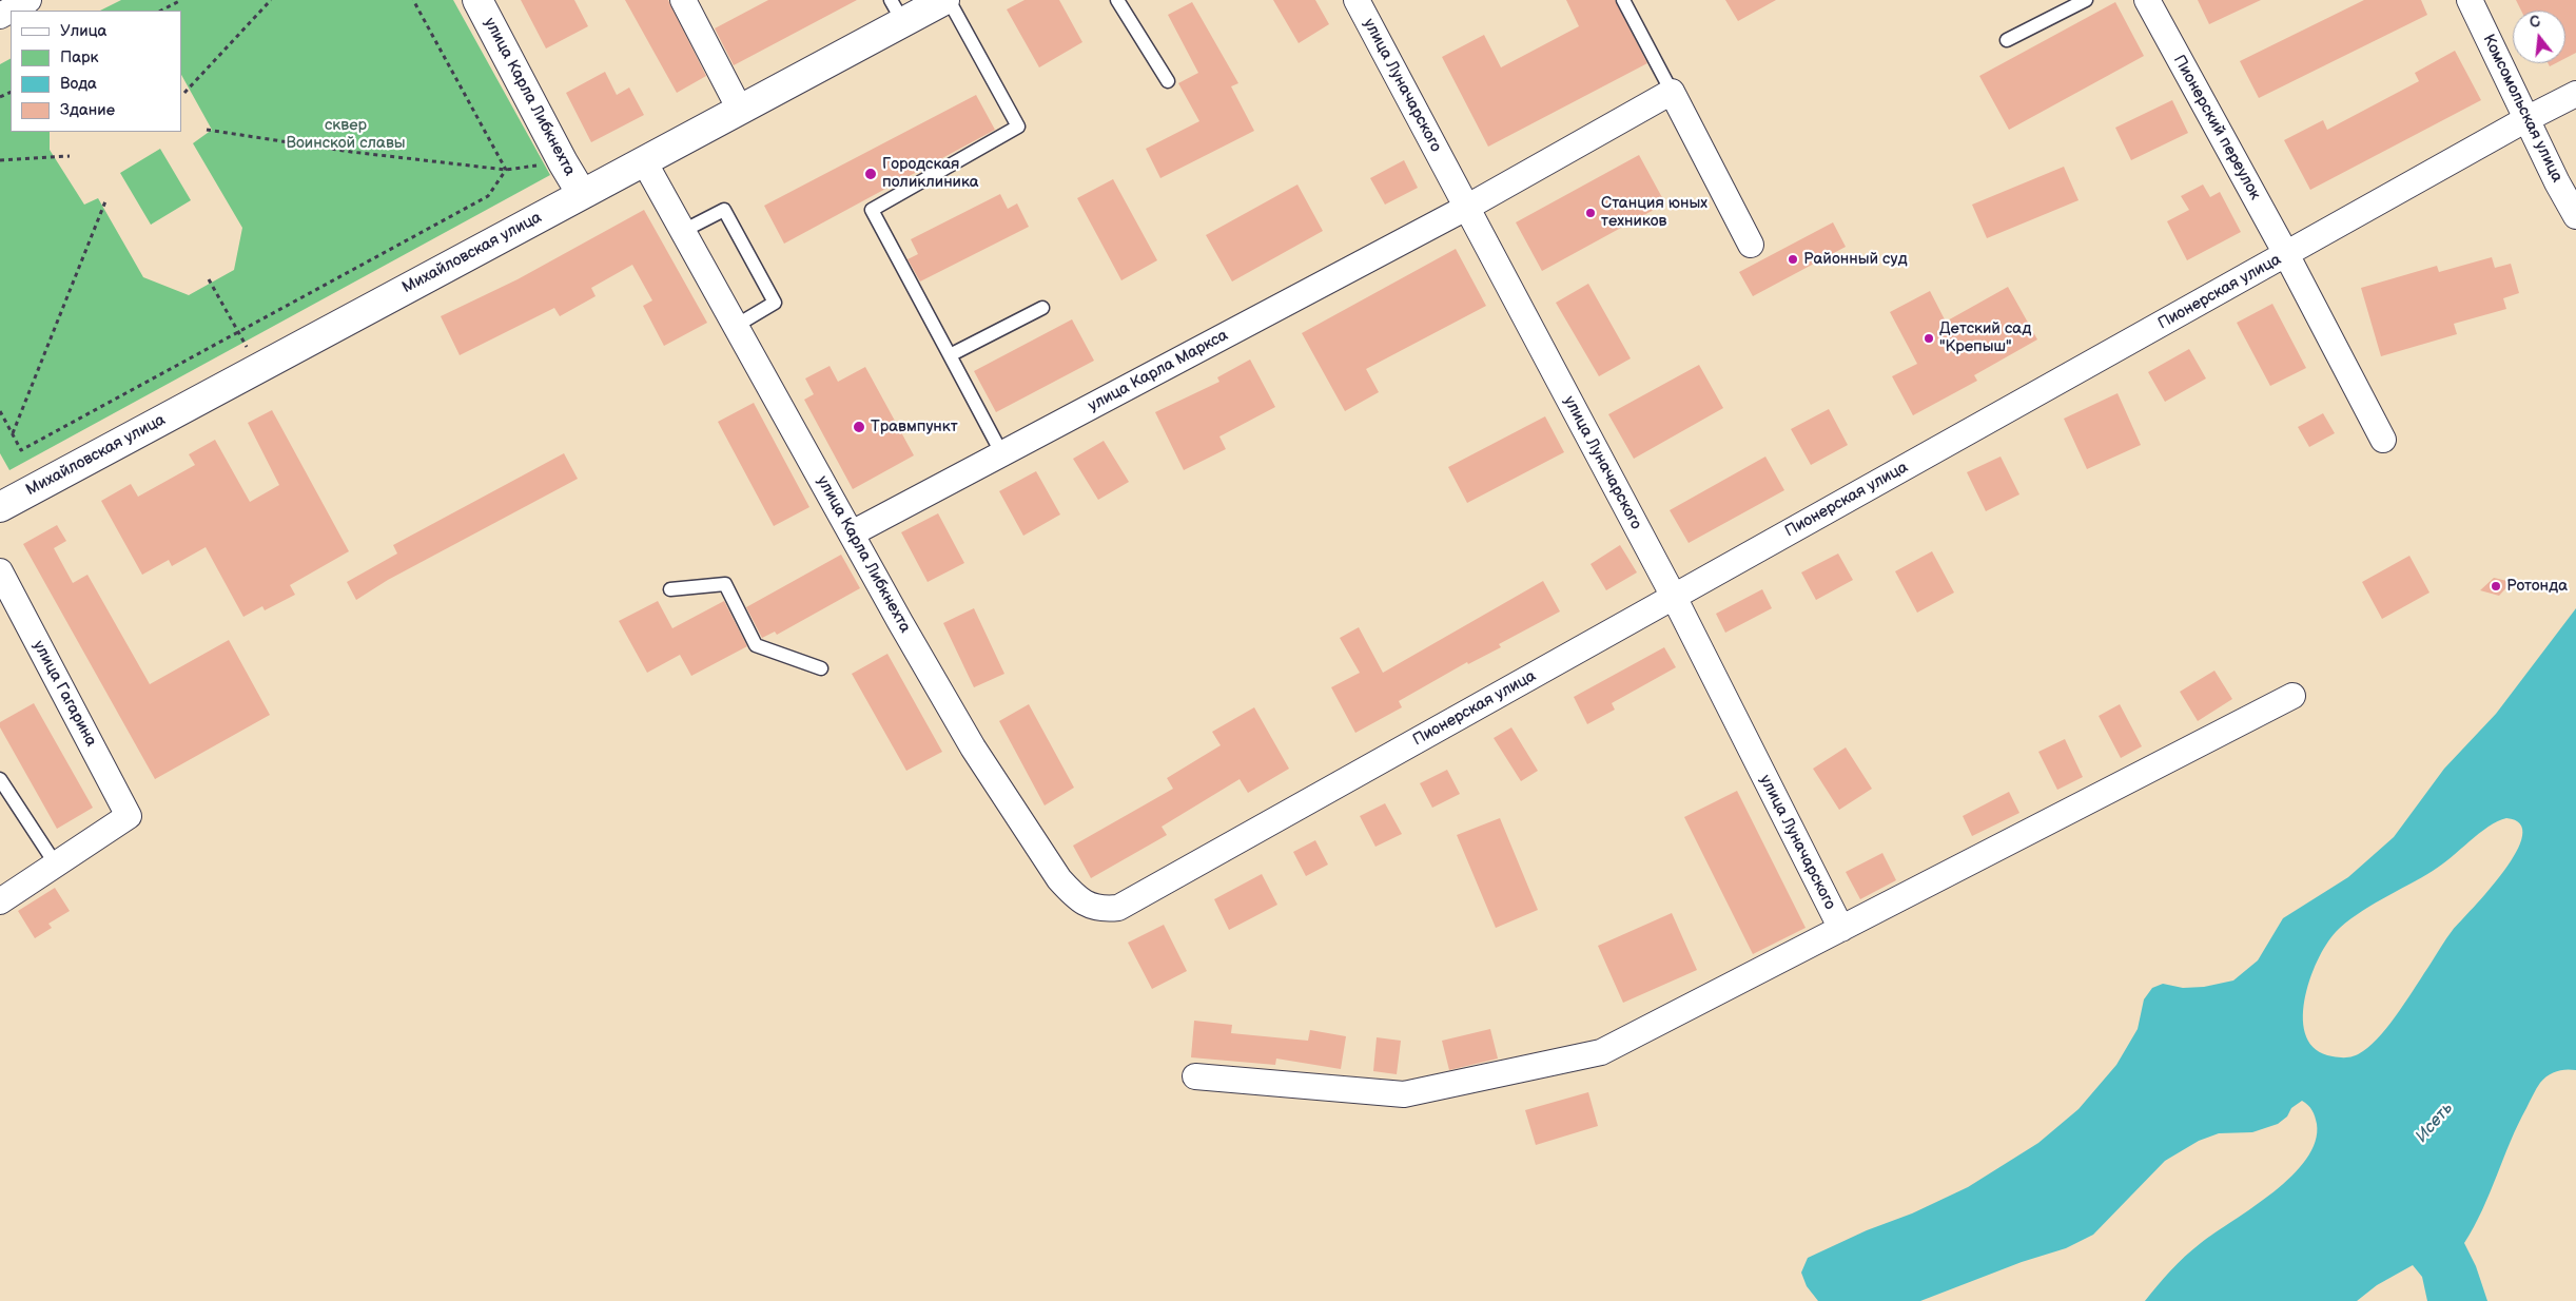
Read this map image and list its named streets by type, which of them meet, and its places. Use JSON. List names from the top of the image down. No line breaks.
{"streets":{"main road":["улица Карла Либкнехта","Михайловская улица"],"street":["улица Луначарского","Комсомольская улица","Пионерский переулок","Пионерская улица","улица Карла Маркса","улица Гагарина"]},"crossings":[["улица Луначарского","Пионерская улица"],["улица Луначарского","улица Карла Маркса"],["улица Карла Либкнехта","Михайловская улица"],["улица Карла Либкнехта","Пионерская улица"],["улица Карла Либкнехта","улица Карла Маркса"],["Комсомольская улица","Пионерская улица"],["Пионерский переулок","Пионерская улица"]],"water":["Исеть"],"parks":["сквер Воинской славы"],"places":["Городская поликлиника","Станция юных техников","Районный суд","Детский сад \"Крепыш\"","Травмпункт","Ротонда"],"legend":["Улица","Парк","Вода","Здание"],"north":"top"}
